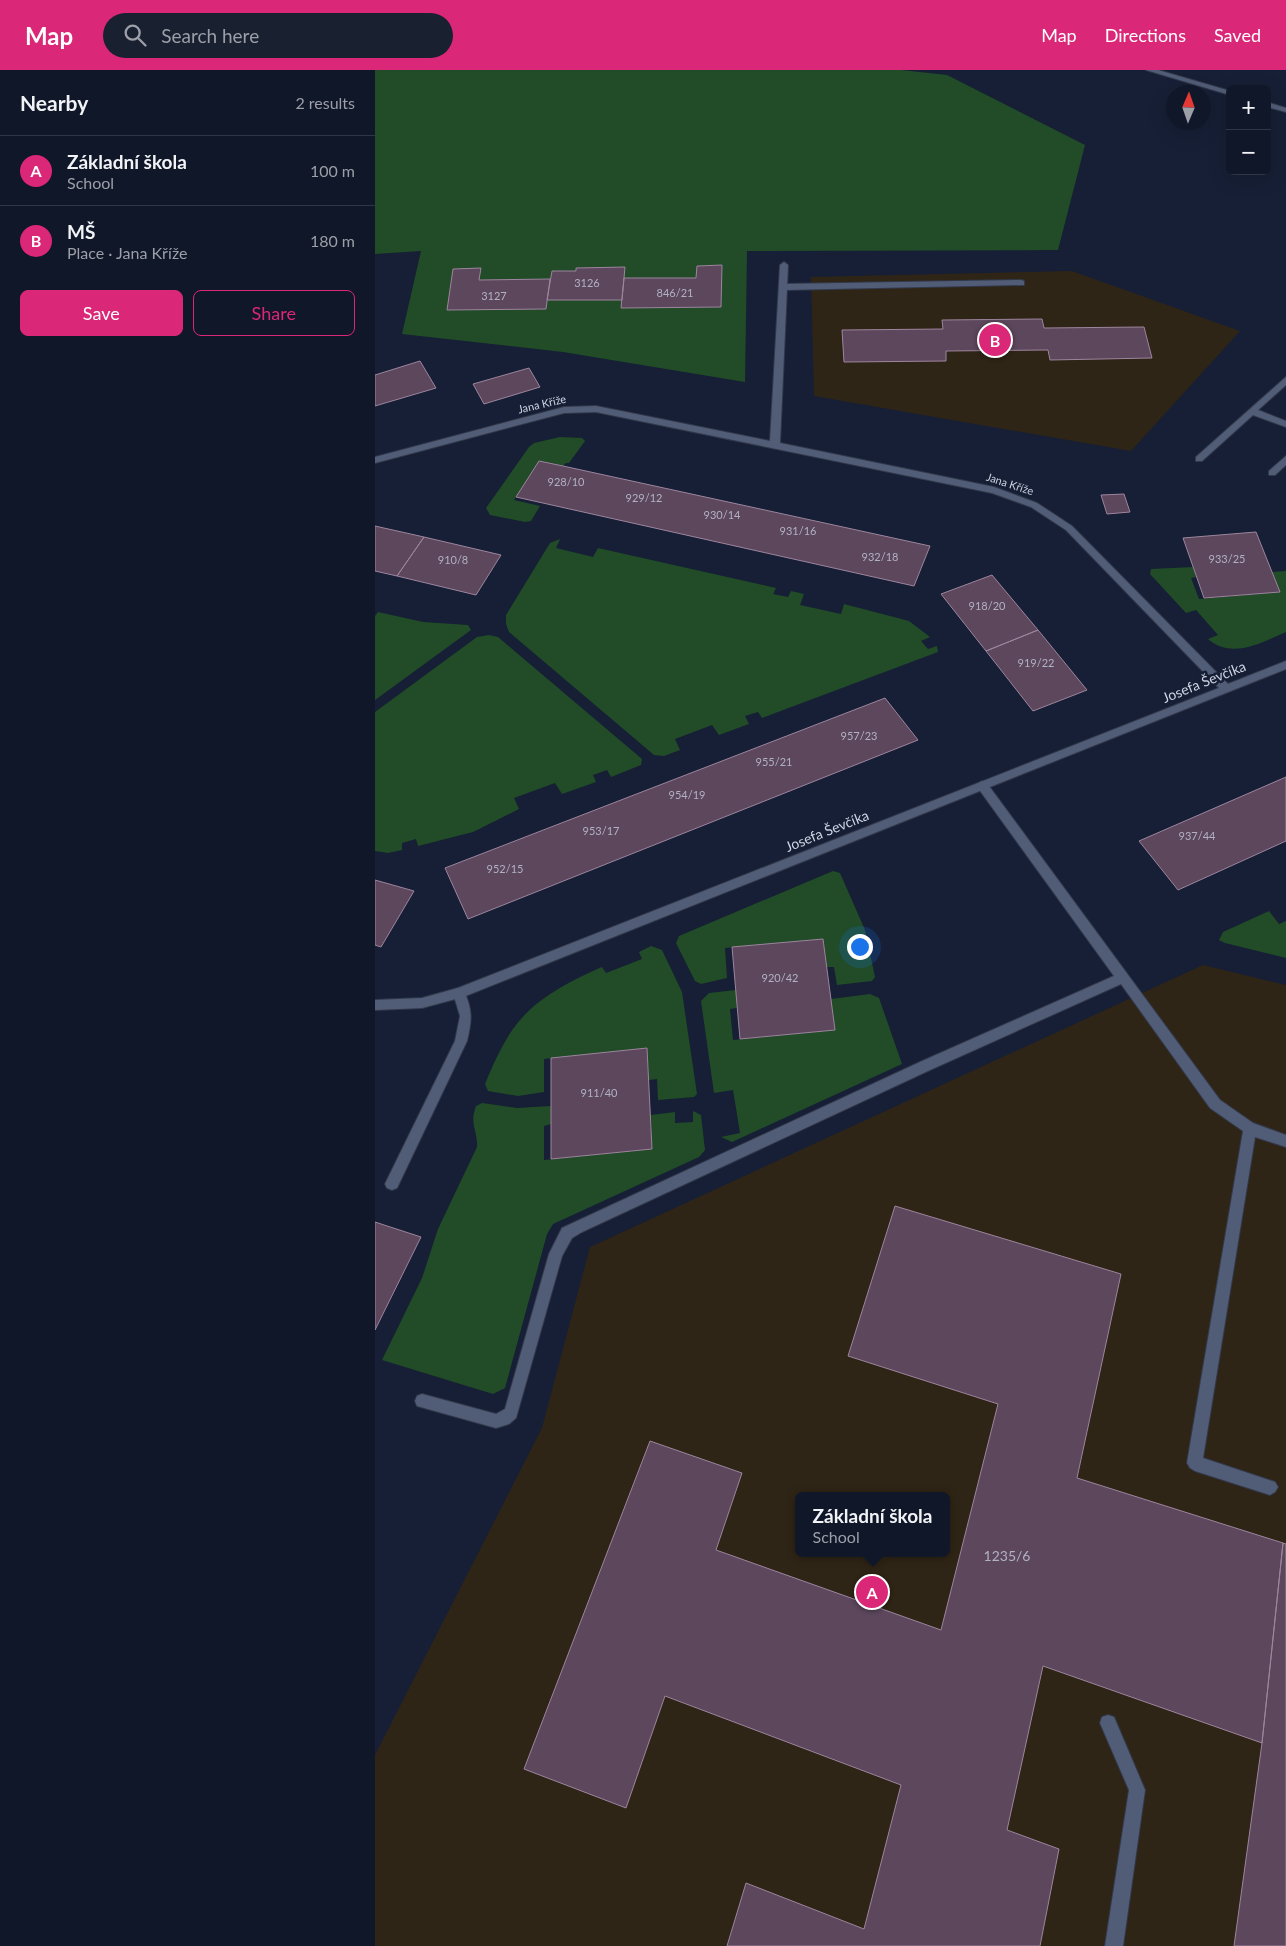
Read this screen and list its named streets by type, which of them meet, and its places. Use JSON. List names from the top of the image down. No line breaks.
{"streets":{"street":["Jana Kříže","Josefa Ševčíka"]},"crossings":[["Jana Kříže","Josefa Ševčíka"]],"house_numbers":["3126","846/21","3127","928/10","929/12","930/14","931/16","932/18","933/25","910/8","918/20","919/22","957/23","955/21","954/19","953/17","937/44","952/15","920/42","911/40","1235/6"],"north":"top","page":{"header":"Map","search":"Search here","nav":["Map","Directions","Saved"],"heading":["Nearby","2 results"],"map_buttons":["+","−"],"list":[{"mark":"A","name":"Základní škola","note":"School","value":"100 m"},{"mark":"B","name":"MŠ","note":"Place · Jana Kříže","value":"180 m"}],"buttons":["Save","Share"],"pins":["B","A"],"popup":["Základní škola","School"]}}
